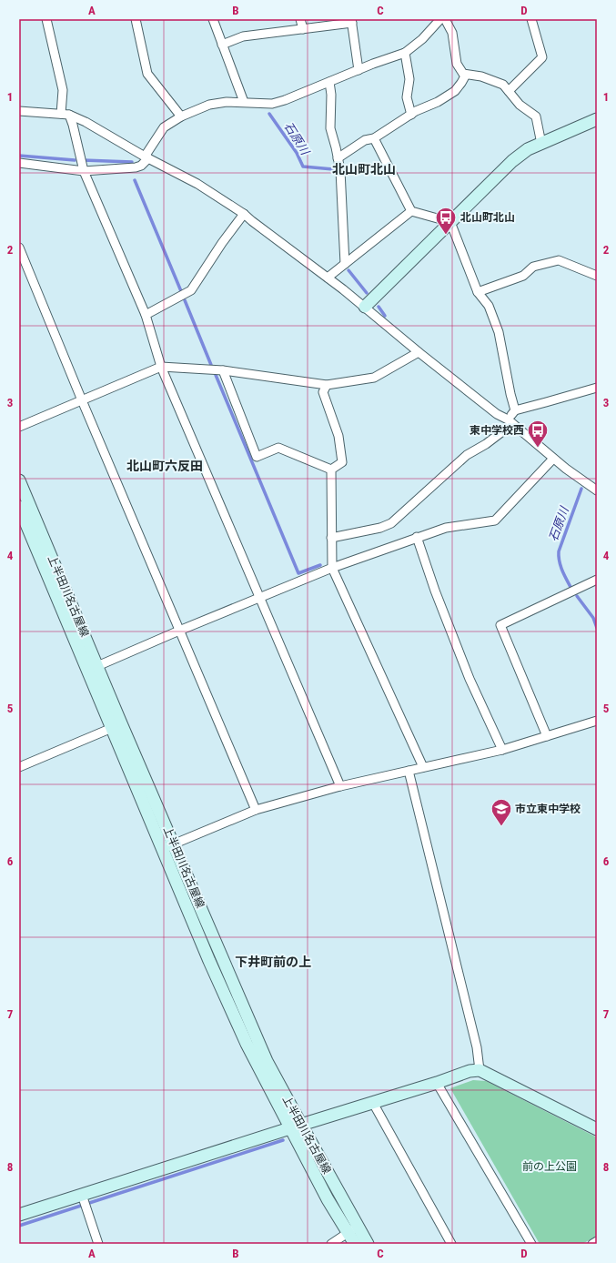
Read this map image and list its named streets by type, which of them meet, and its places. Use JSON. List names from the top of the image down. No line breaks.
{"streets":{"main road":["上半田川名古屋線"]},"districts":["北山町北山","北山町六反田","下井町前の上"],"water":["石原川"],"parks":["前の上公園"],"places":{"bus stop":["北山町北山","東中学校西"],"school or university":["市立東中学校"]},"grid":{"columns":["A","B","C","D"],"rows":["1","2","3","4","5","6","7","8"]}}
